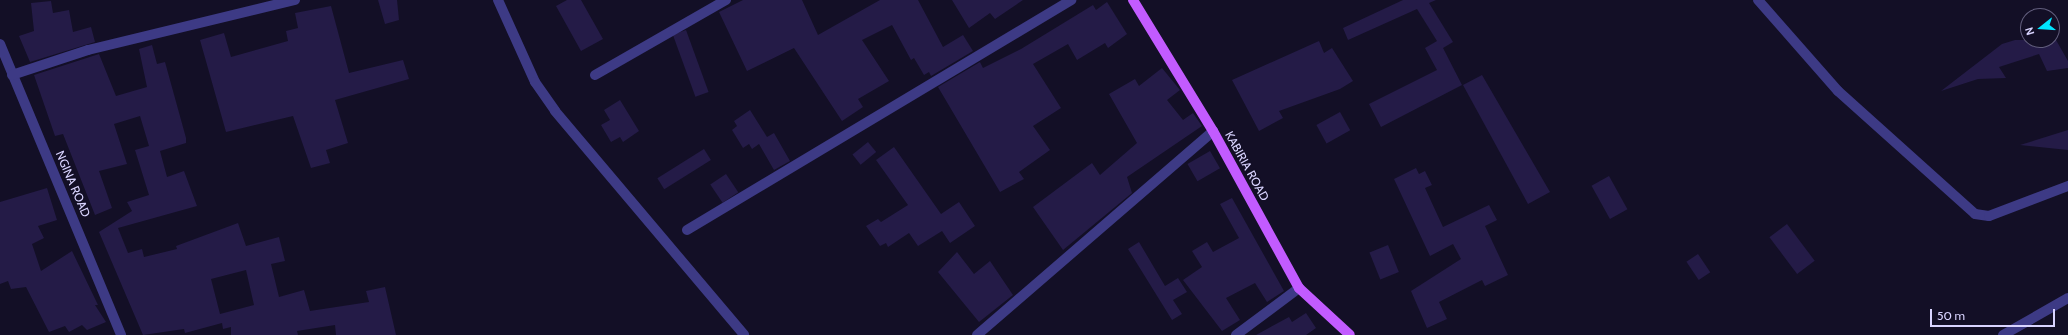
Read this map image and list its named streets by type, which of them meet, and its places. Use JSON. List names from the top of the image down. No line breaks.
{"streets":{"main road":["KABIRIA ROAD"],"street":["NGINA ROAD"]},"scale_bar":"50 m","north":"left"}
